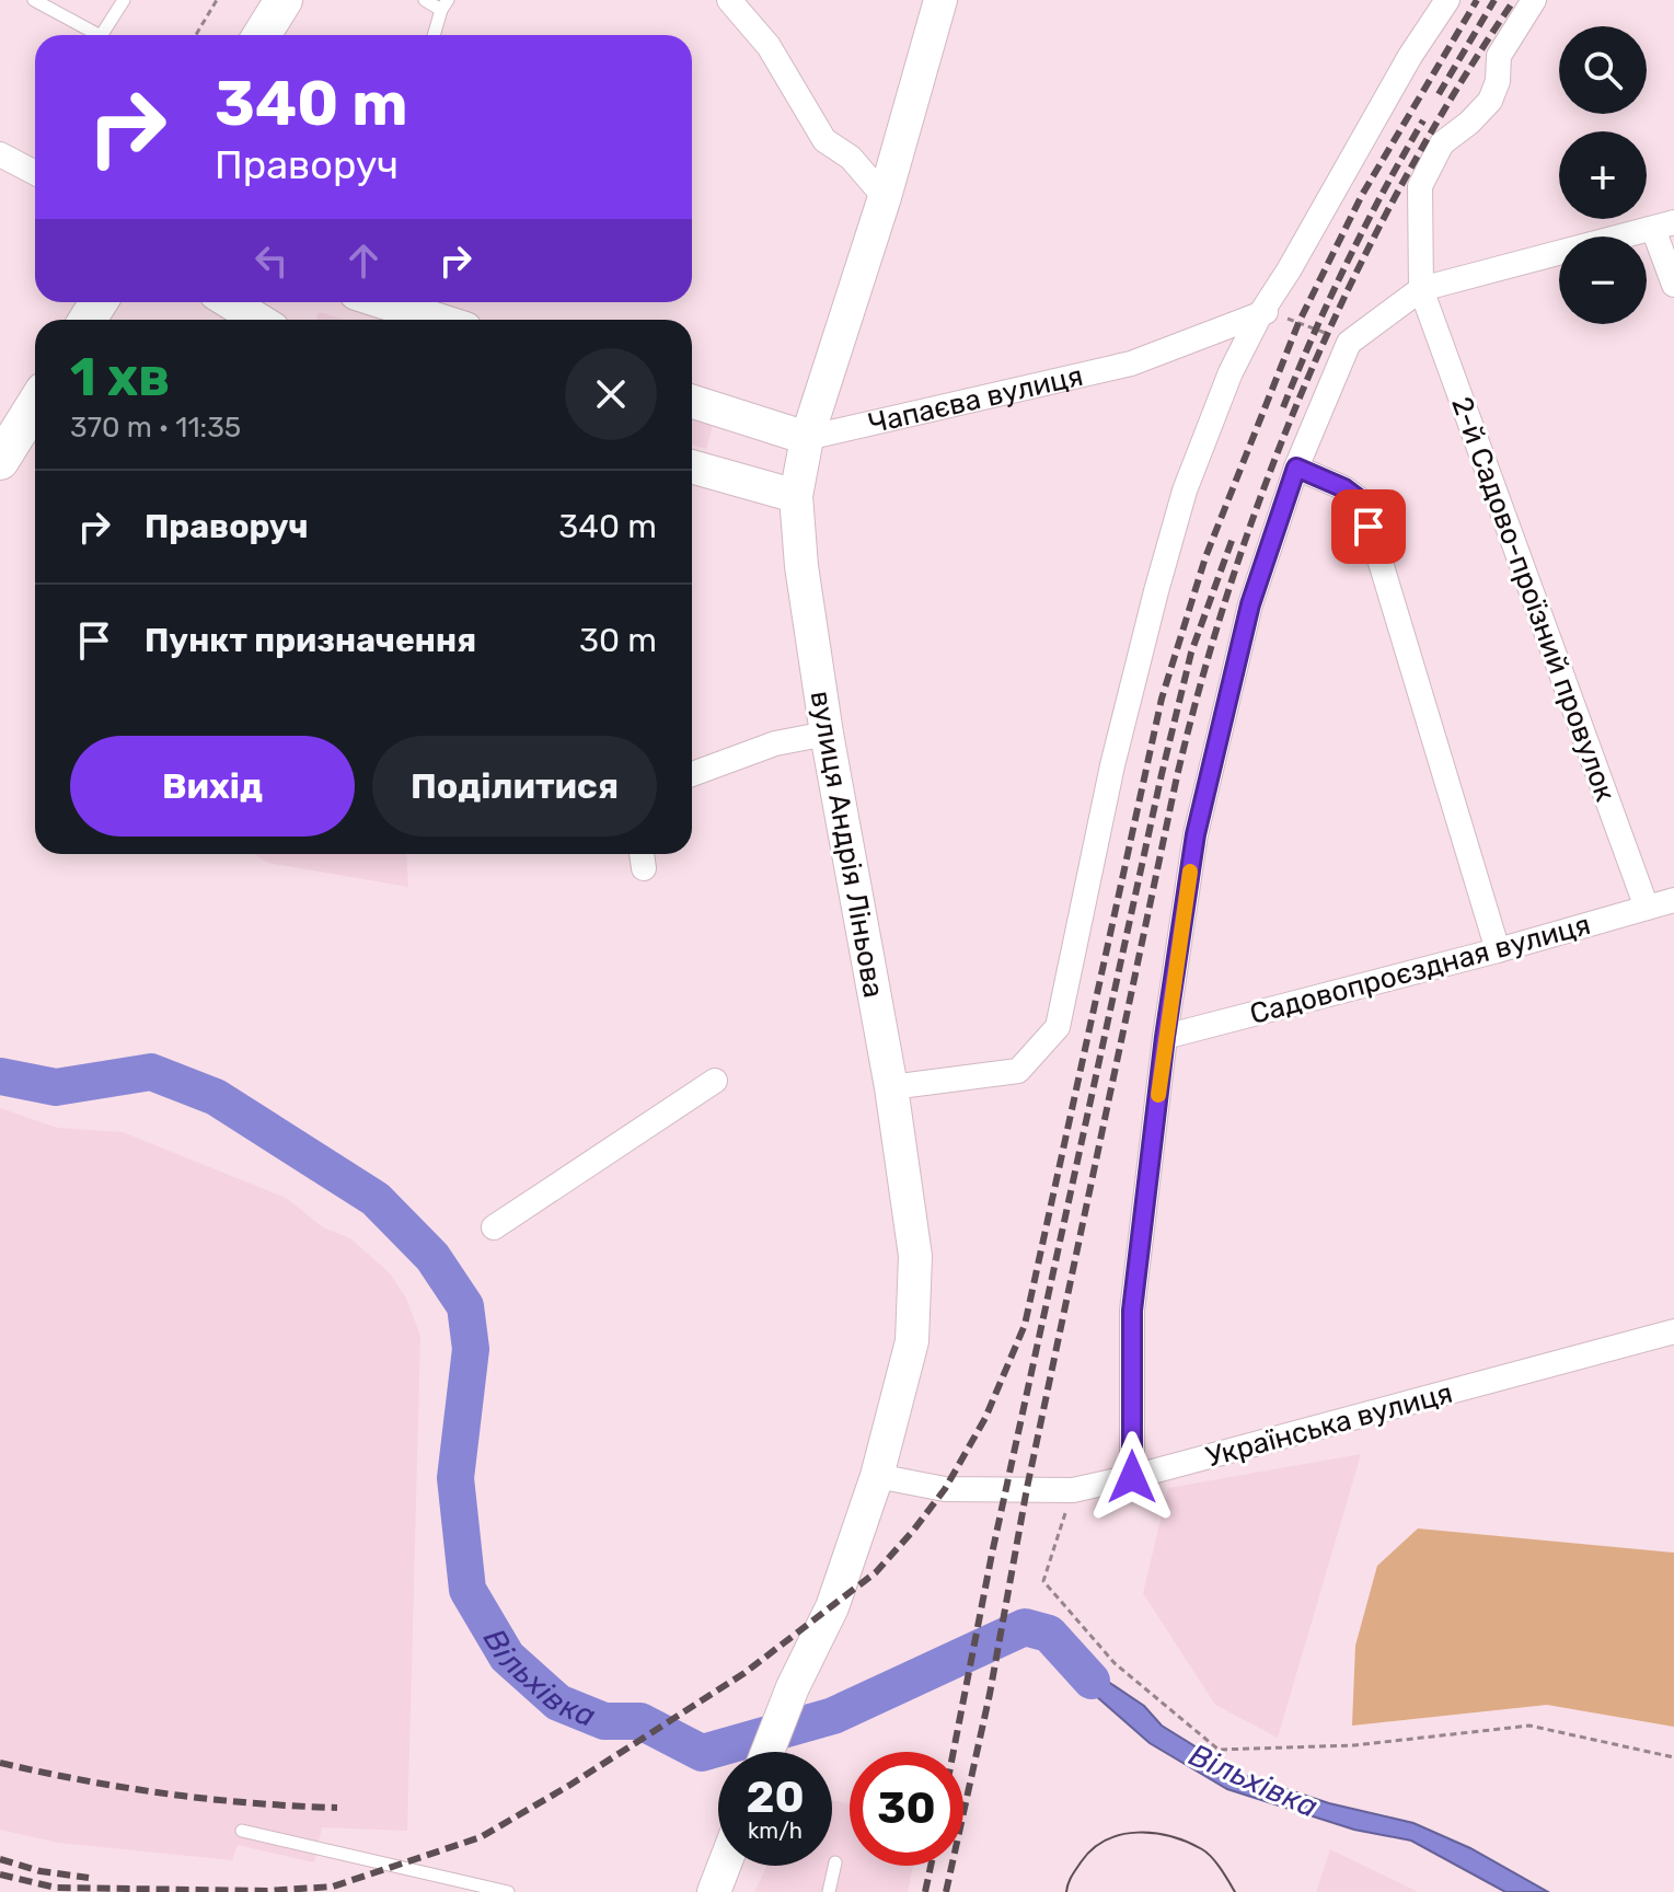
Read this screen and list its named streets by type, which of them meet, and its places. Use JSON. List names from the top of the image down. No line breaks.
{"streets":{"street":["Чапаєва вулиця","2-й Садово-проїзний провулок","вулиця Андрія Ліньова","Садовопроєздная вулиця","Українська вулиця"]},"crossings":[["Чапаєва вулиця","вулиця Андрія Ліньова"],["2-й Садово-проїзний провулок","Садовопроєздная вулиця"],["вулиця Андрія Ліньова","Українська вулиця"]],"water":["Вільхівка"],"page":{"map_buttons":["+","−"],"turn":["340 m","Праворуч"],"heading":["1 хв","370 m · 11:35"],"list":[{"name":"Праворуч","value":"340 m"},{"name":"Пункт призначення","value":"30 m"}],"buttons":["Вихід","Поділитися"],"speed":"20 km/h","limit":"30"}}
